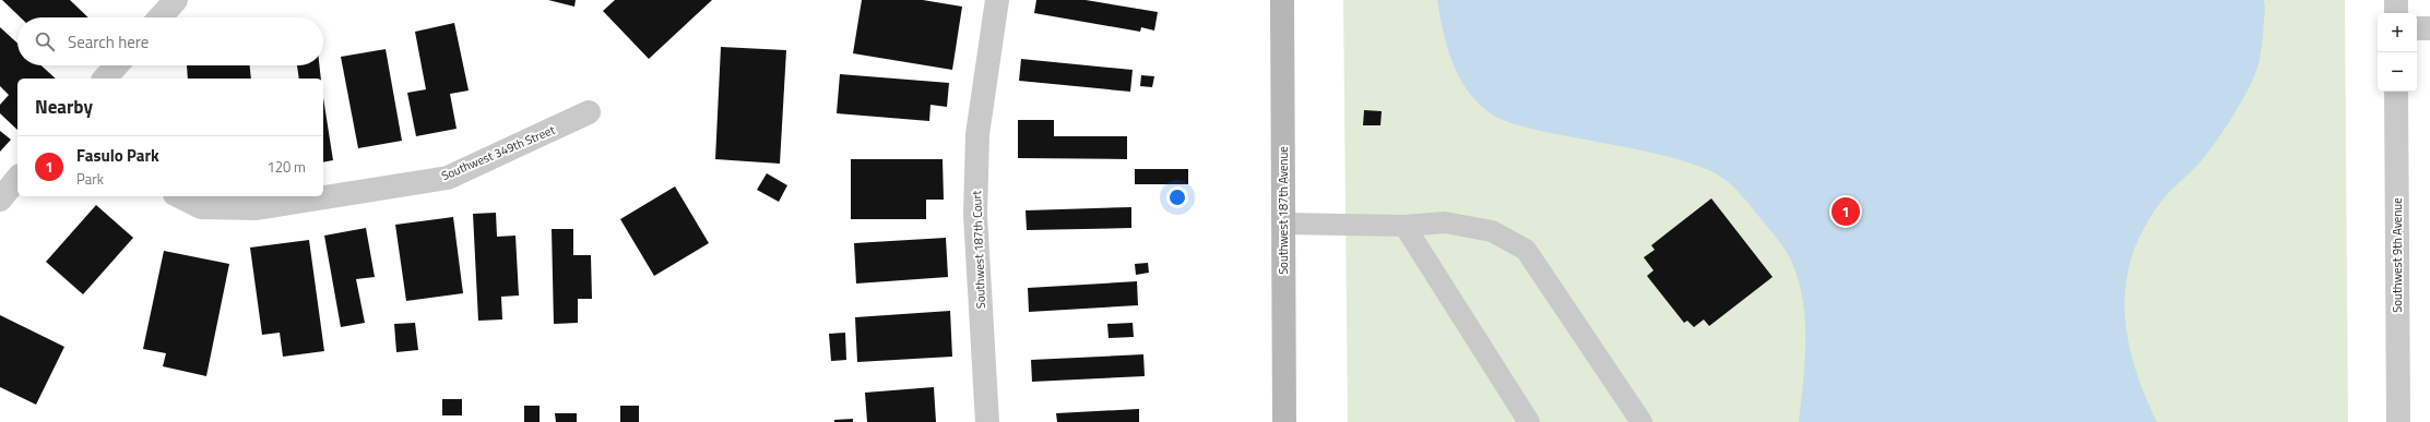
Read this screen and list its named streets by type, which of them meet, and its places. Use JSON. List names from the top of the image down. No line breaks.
{"streets":{"street":["Southwest 349th Street","Southwest 187th Avenue","Southwest 187th Court","Southwest 9th Avenue"]},"page":{"map_buttons":["+","−"],"search":"Search here","heading":"Nearby","list":[{"mark":"1","name":"Fasulo Park","note":"Park","value":"120 m"}],"pins":"1"}}
